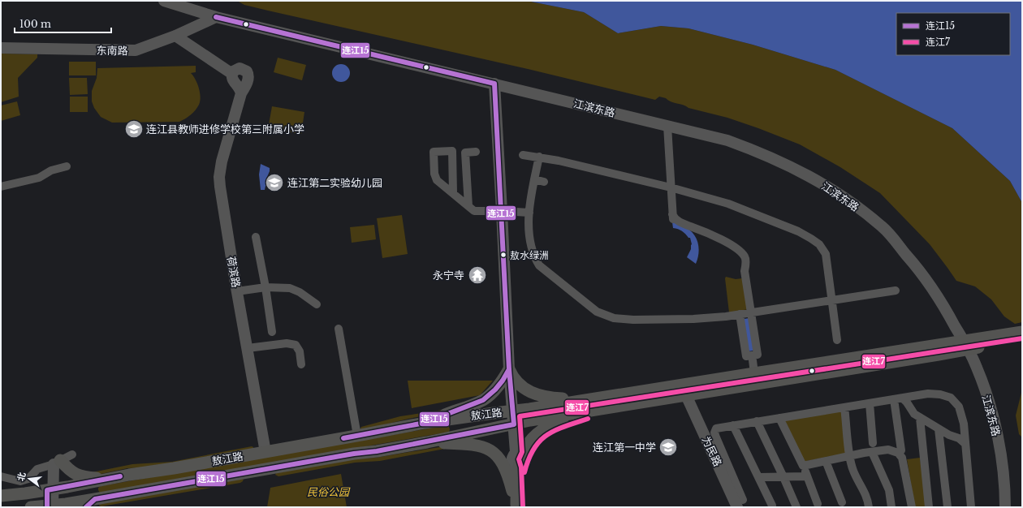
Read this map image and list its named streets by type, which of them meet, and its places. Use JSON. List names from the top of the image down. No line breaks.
{"streets":{"main road":["东南路","江滨东路","荷滨路","敖江路","为民路"]},"crossings":[["东南路","江滨东路"],["江滨东路","敖江路"],["荷滨路","敖江路"],["敖江路","为民路"]],"parks":["民俗公园"],"places":{"school or university":["连江县教师进修学校第三附属小学","连江第二实验幼儿园","连江第一中学"],"other":["敖水绿洲"],"temple":["永宁寺"]},"lines":["transit line 连江15","transit line 连江7"],"legend":["连江15","连江7"],"scale_bar":"100 m","north":"left"}
